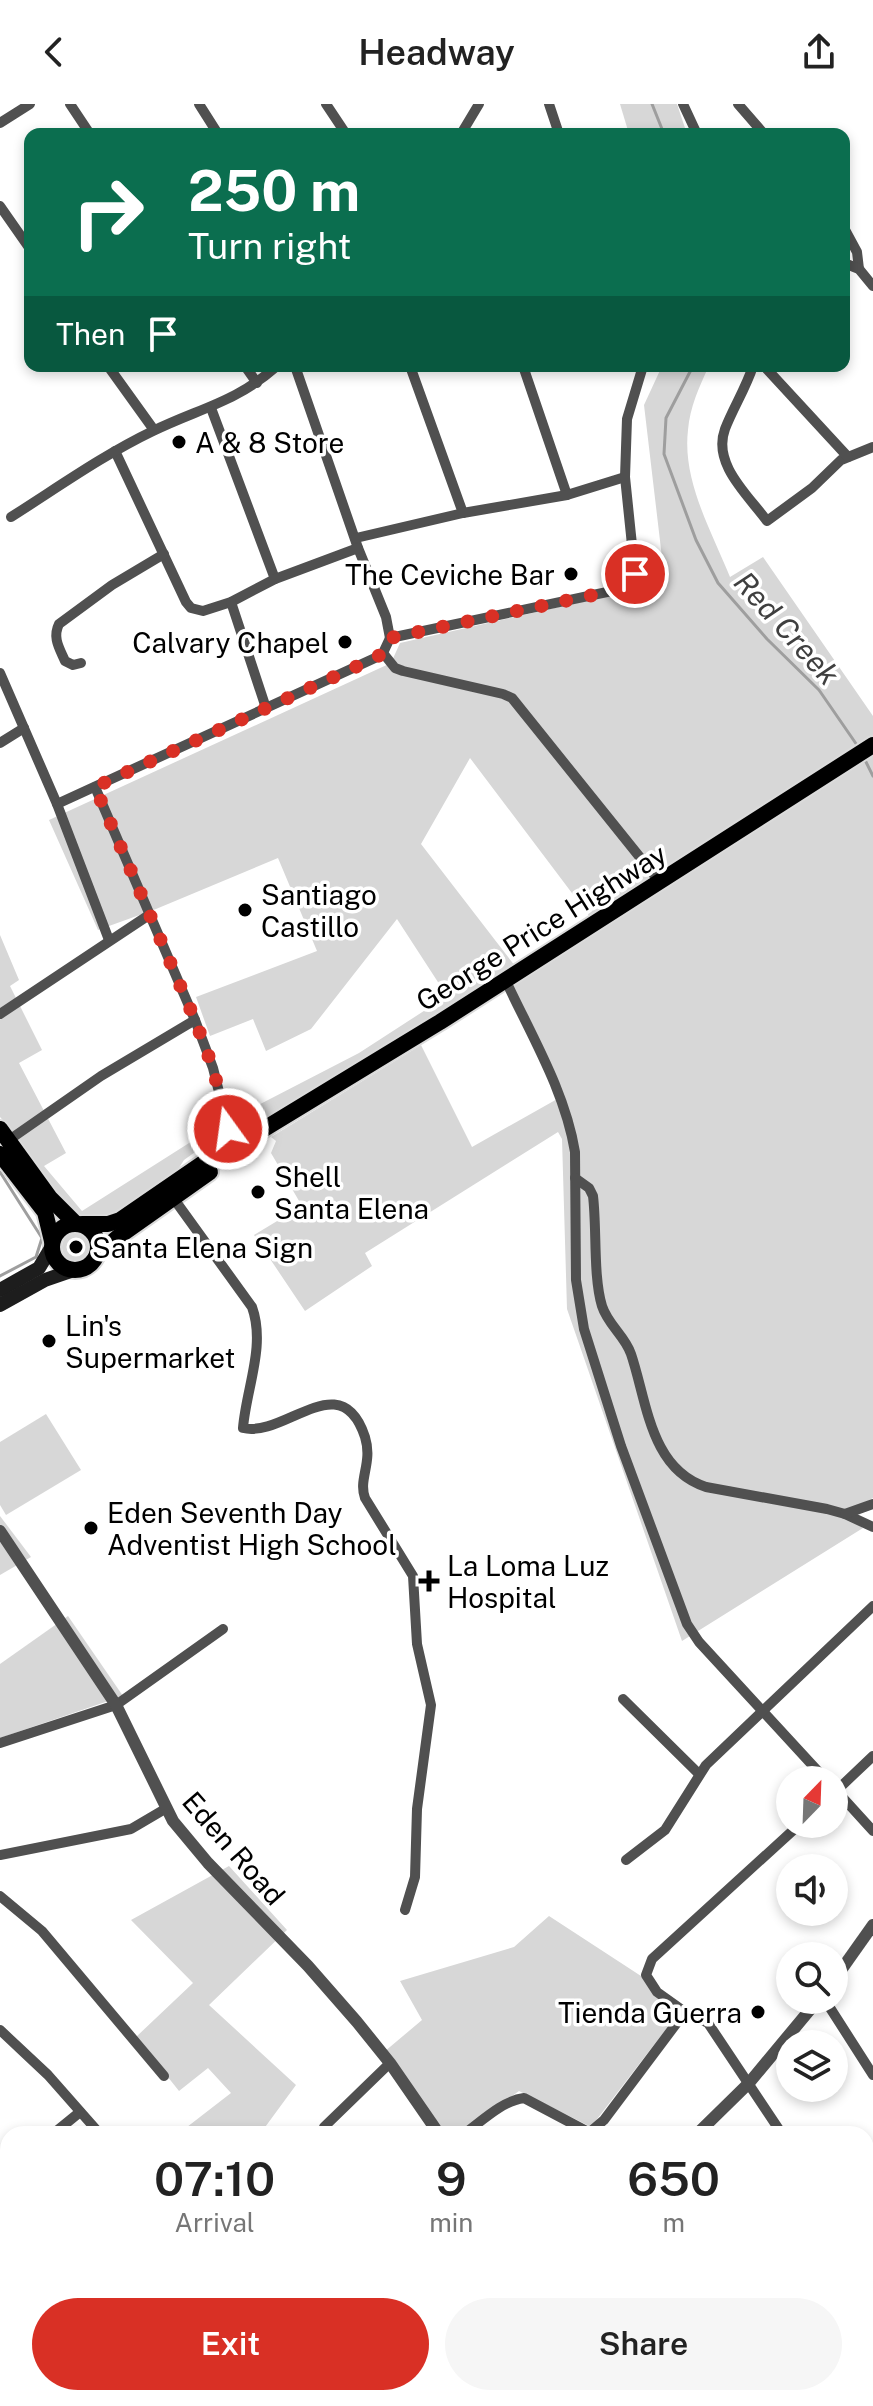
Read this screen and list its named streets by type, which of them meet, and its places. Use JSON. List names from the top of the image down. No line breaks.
{"streets":{"highway":["George Price Highway"],"street":["Eden Road"]},"water":["Red Creek"],"places":{"other":["A & 8 Store","The Ceviche Bar","Calvary Chapel","Santiago Castillo","Shell Santa Elena","Santa Elena Sign","Lin's Supermarket","Eden Seventh Day Adventist High School","Tienda Guerra"],"health":["La Loma Luz Hospital"]},"north":"top right","page":{"header":"Headway","turn":["250 m","Turn right"],"then":"Then","eta":["07:10","Arrival","9","min","650","m"],"buttons":["Exit","Share"]}}
